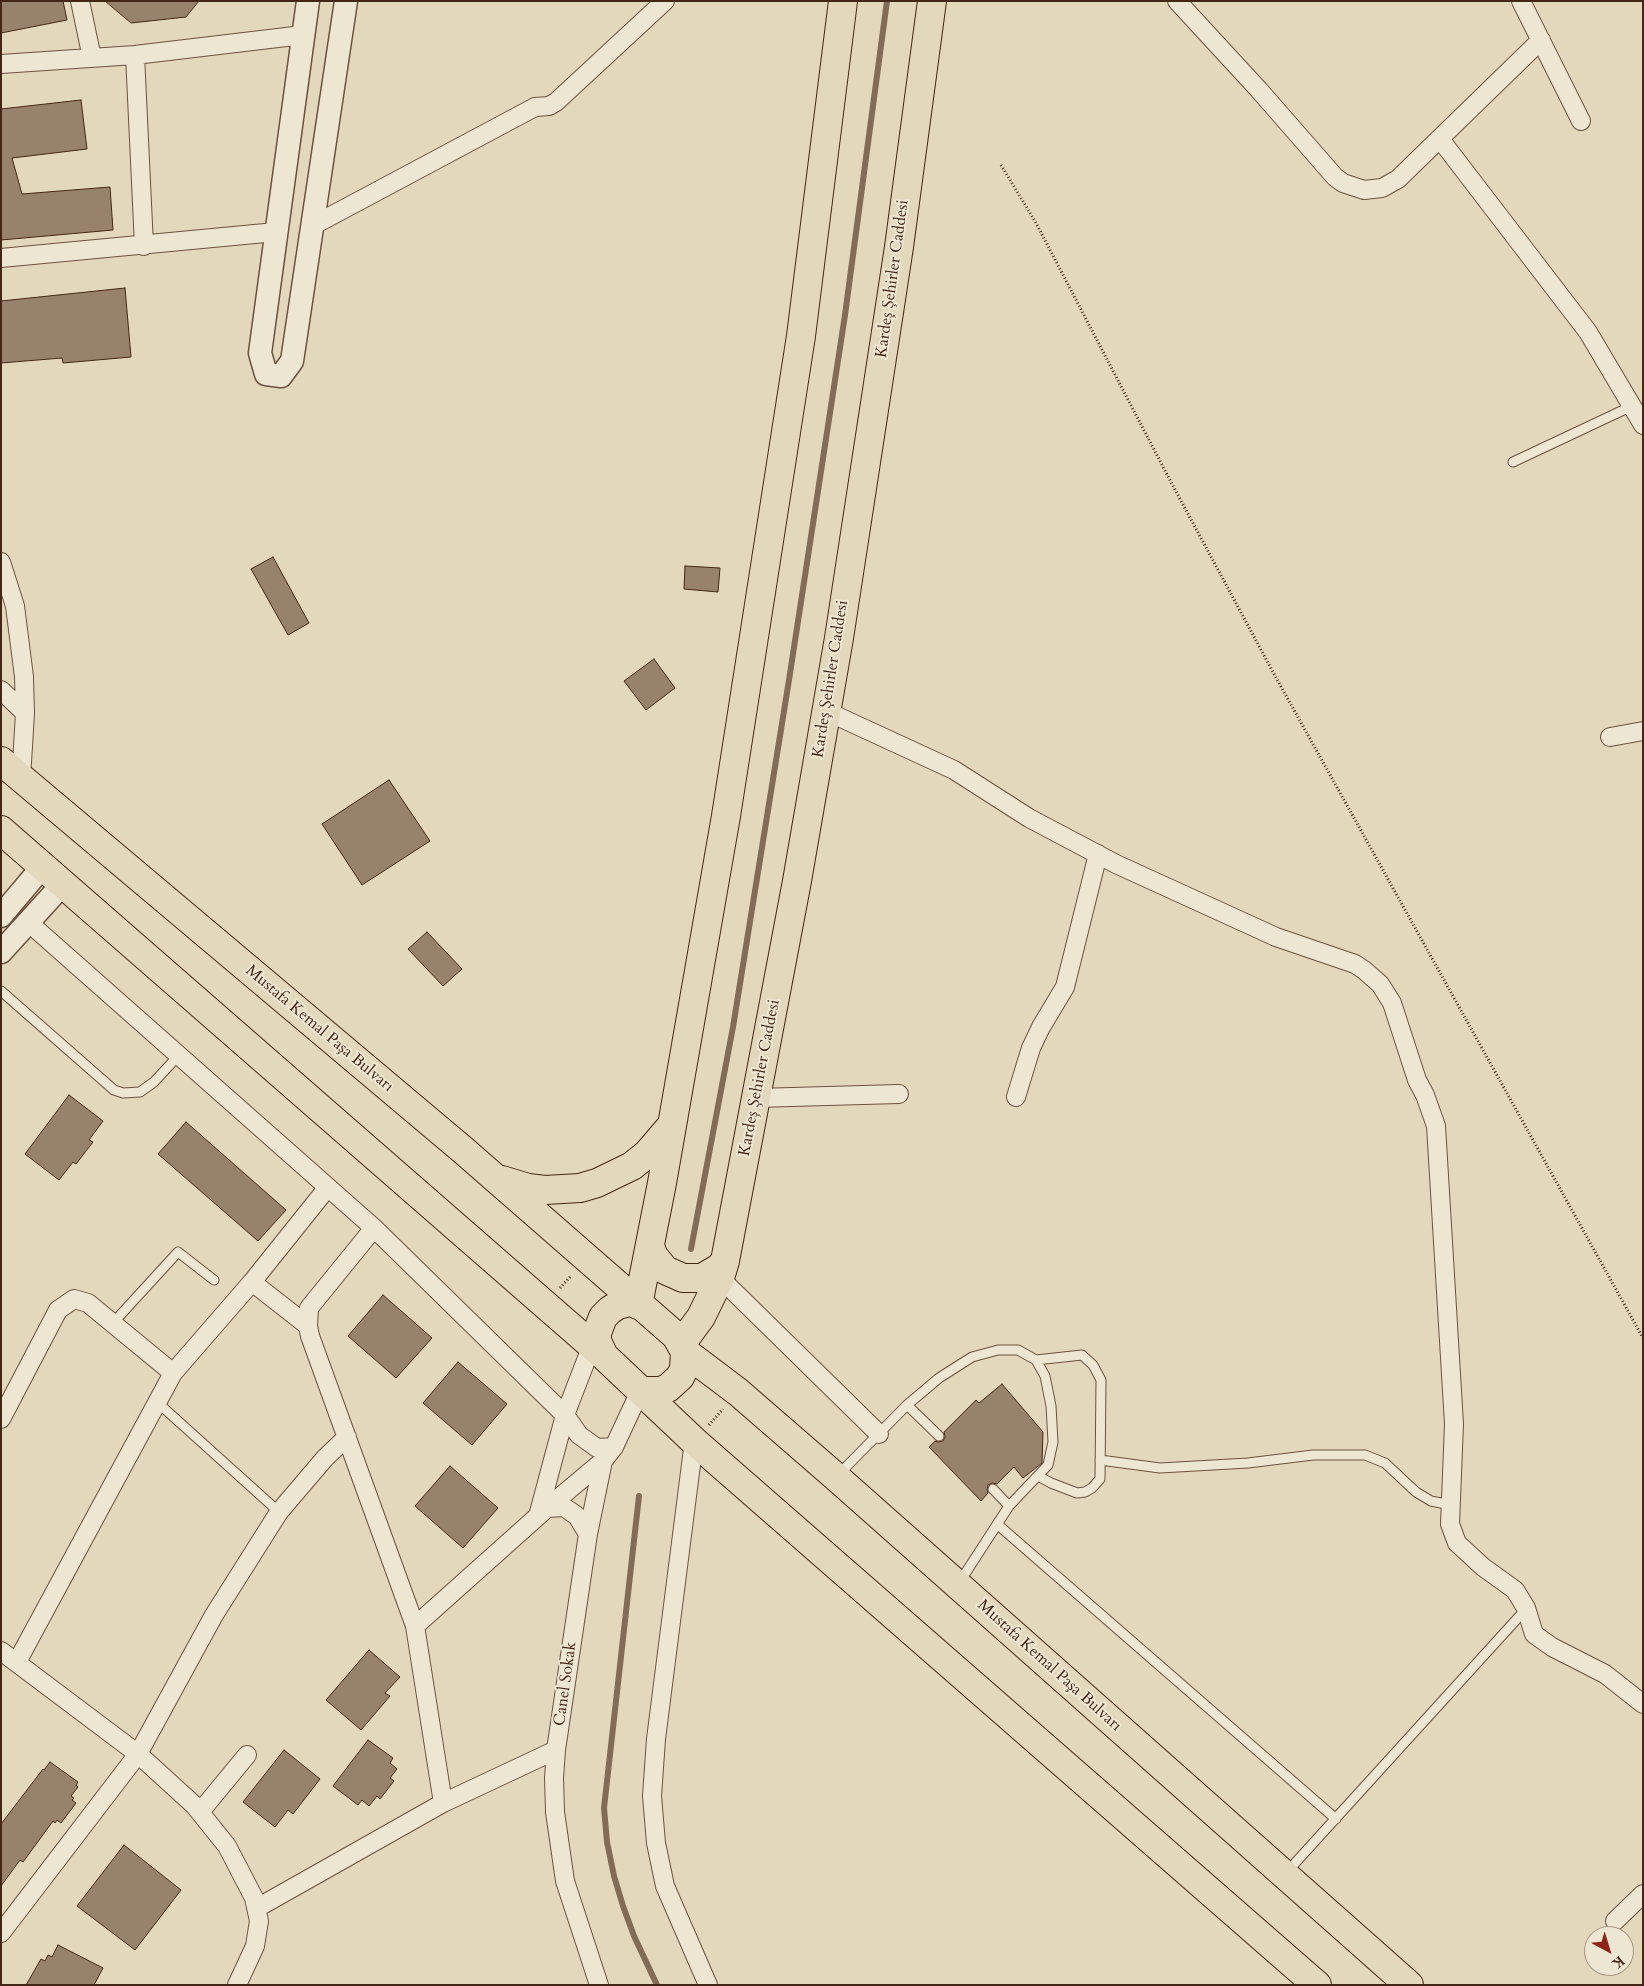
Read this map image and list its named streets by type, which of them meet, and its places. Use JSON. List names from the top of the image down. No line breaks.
{"streets":{"main road":["Kardeş Şehirler Caddesi","Mustafa Kemal Paşa Bulvarı"],"street":["Canel Sokak"]},"crossings":[["Kardeş Şehirler Caddesi","Mustafa Kemal Paşa Bulvarı"],["Kardeş Şehirler Caddesi","Canel Sokak"],["Mustafa Kemal Paşa Bulvarı","Canel Sokak"]],"north":"bottom right"}
